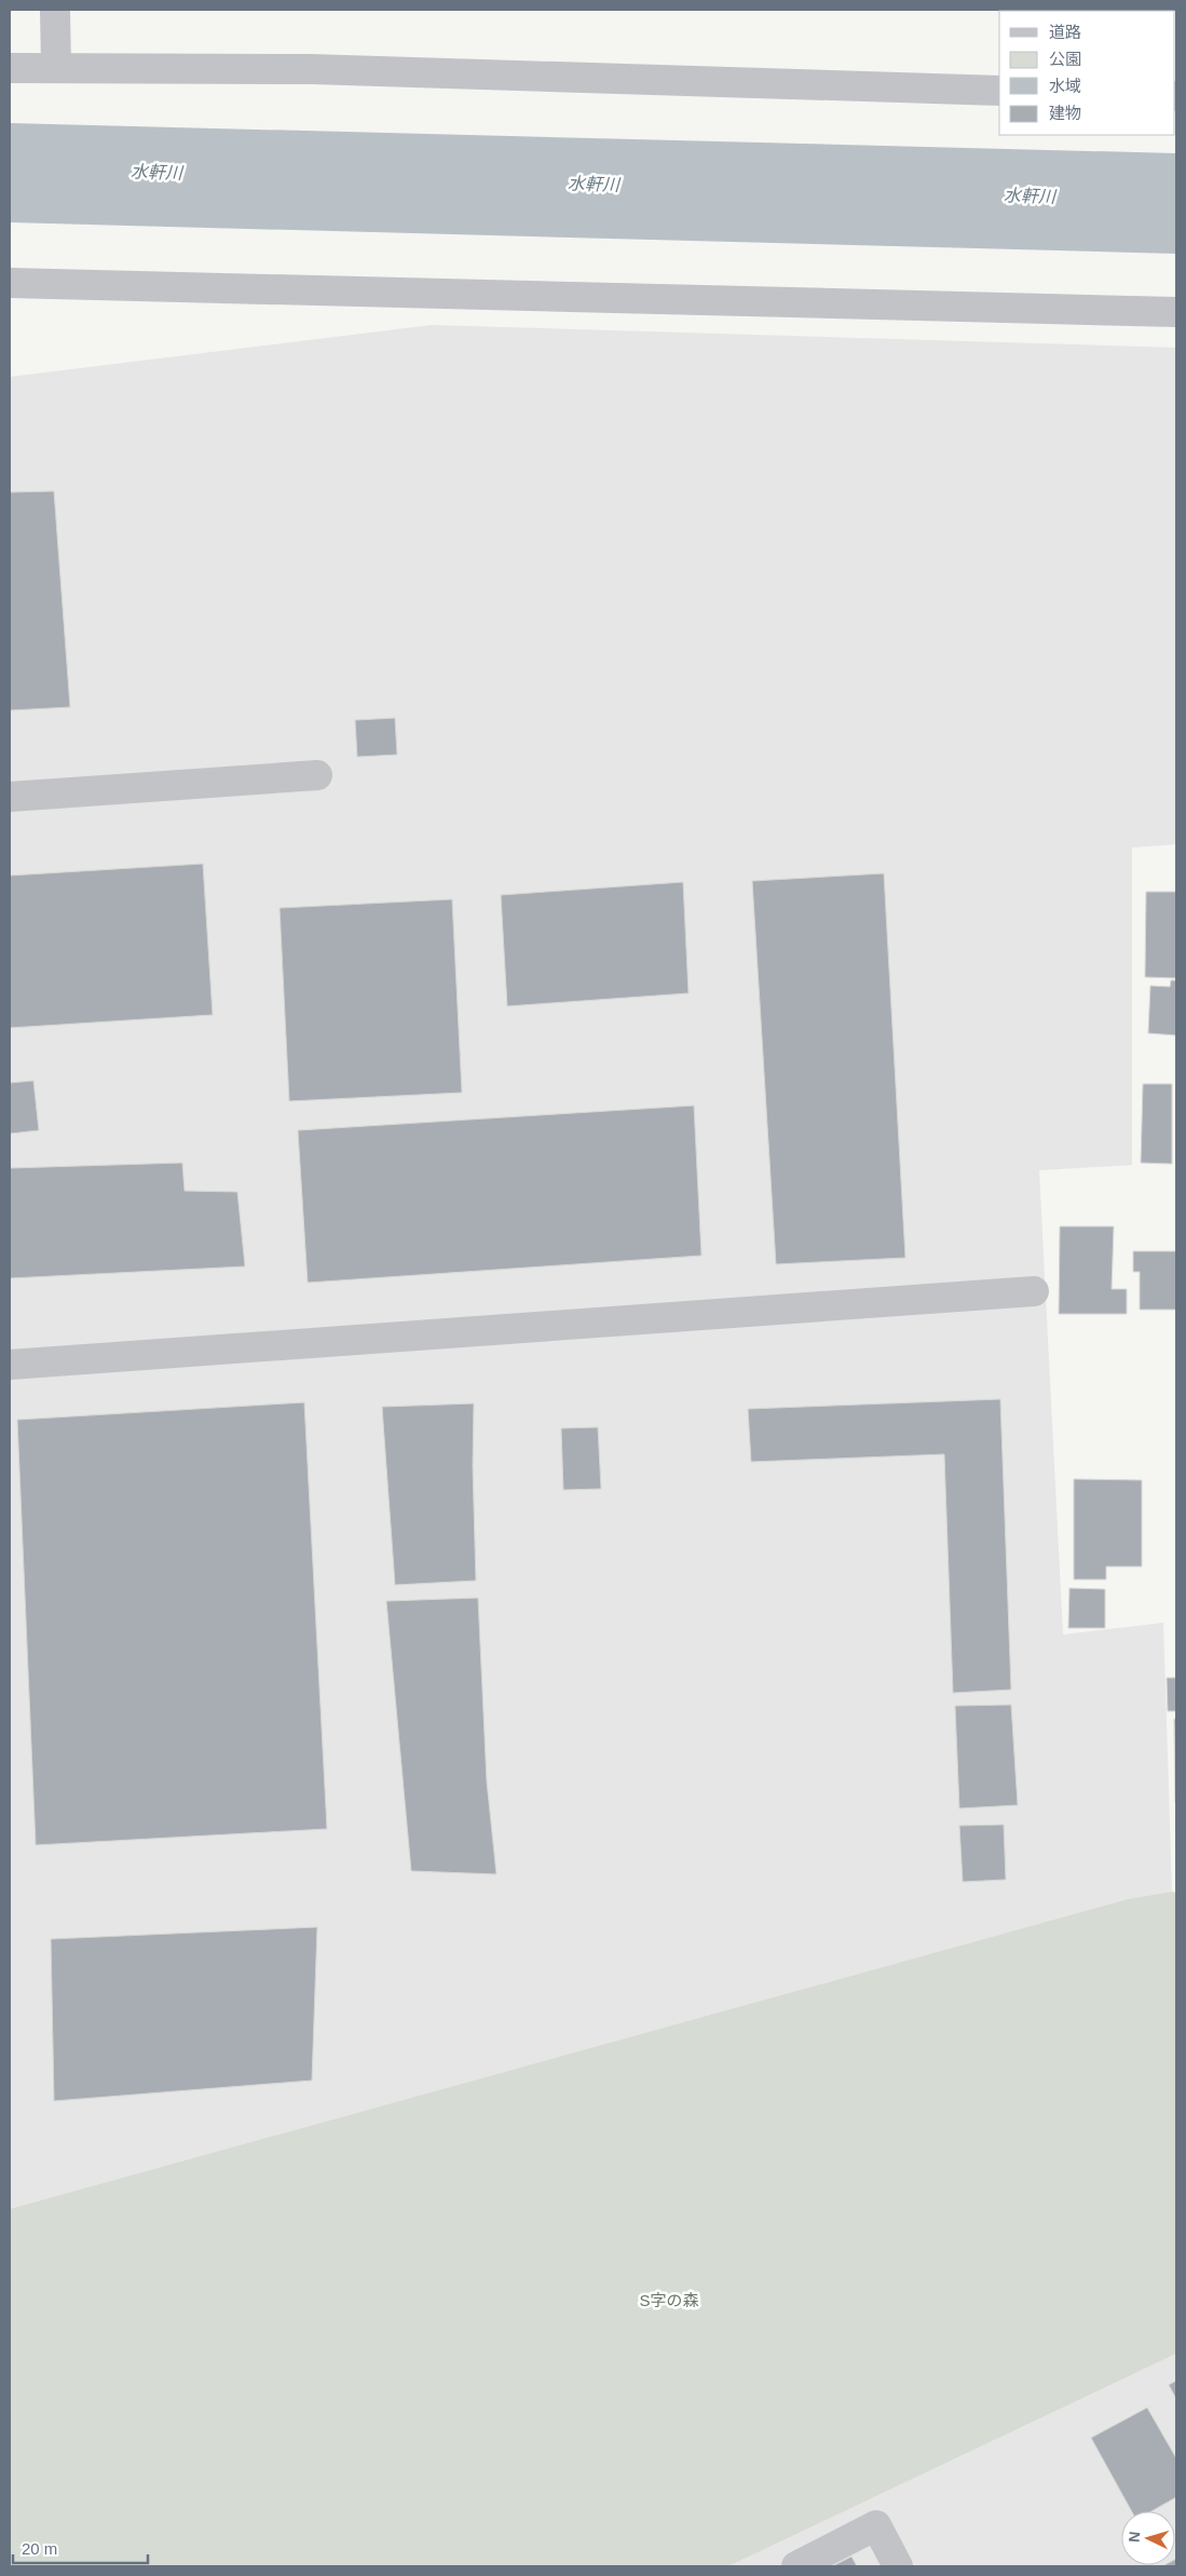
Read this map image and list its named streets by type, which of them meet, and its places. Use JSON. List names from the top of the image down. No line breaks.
{"water":["水軒川"],"parks":["S字の森"],"legend":["道路","公園","水域","建物"],"scale_bar":"20 m","north":"left"}
